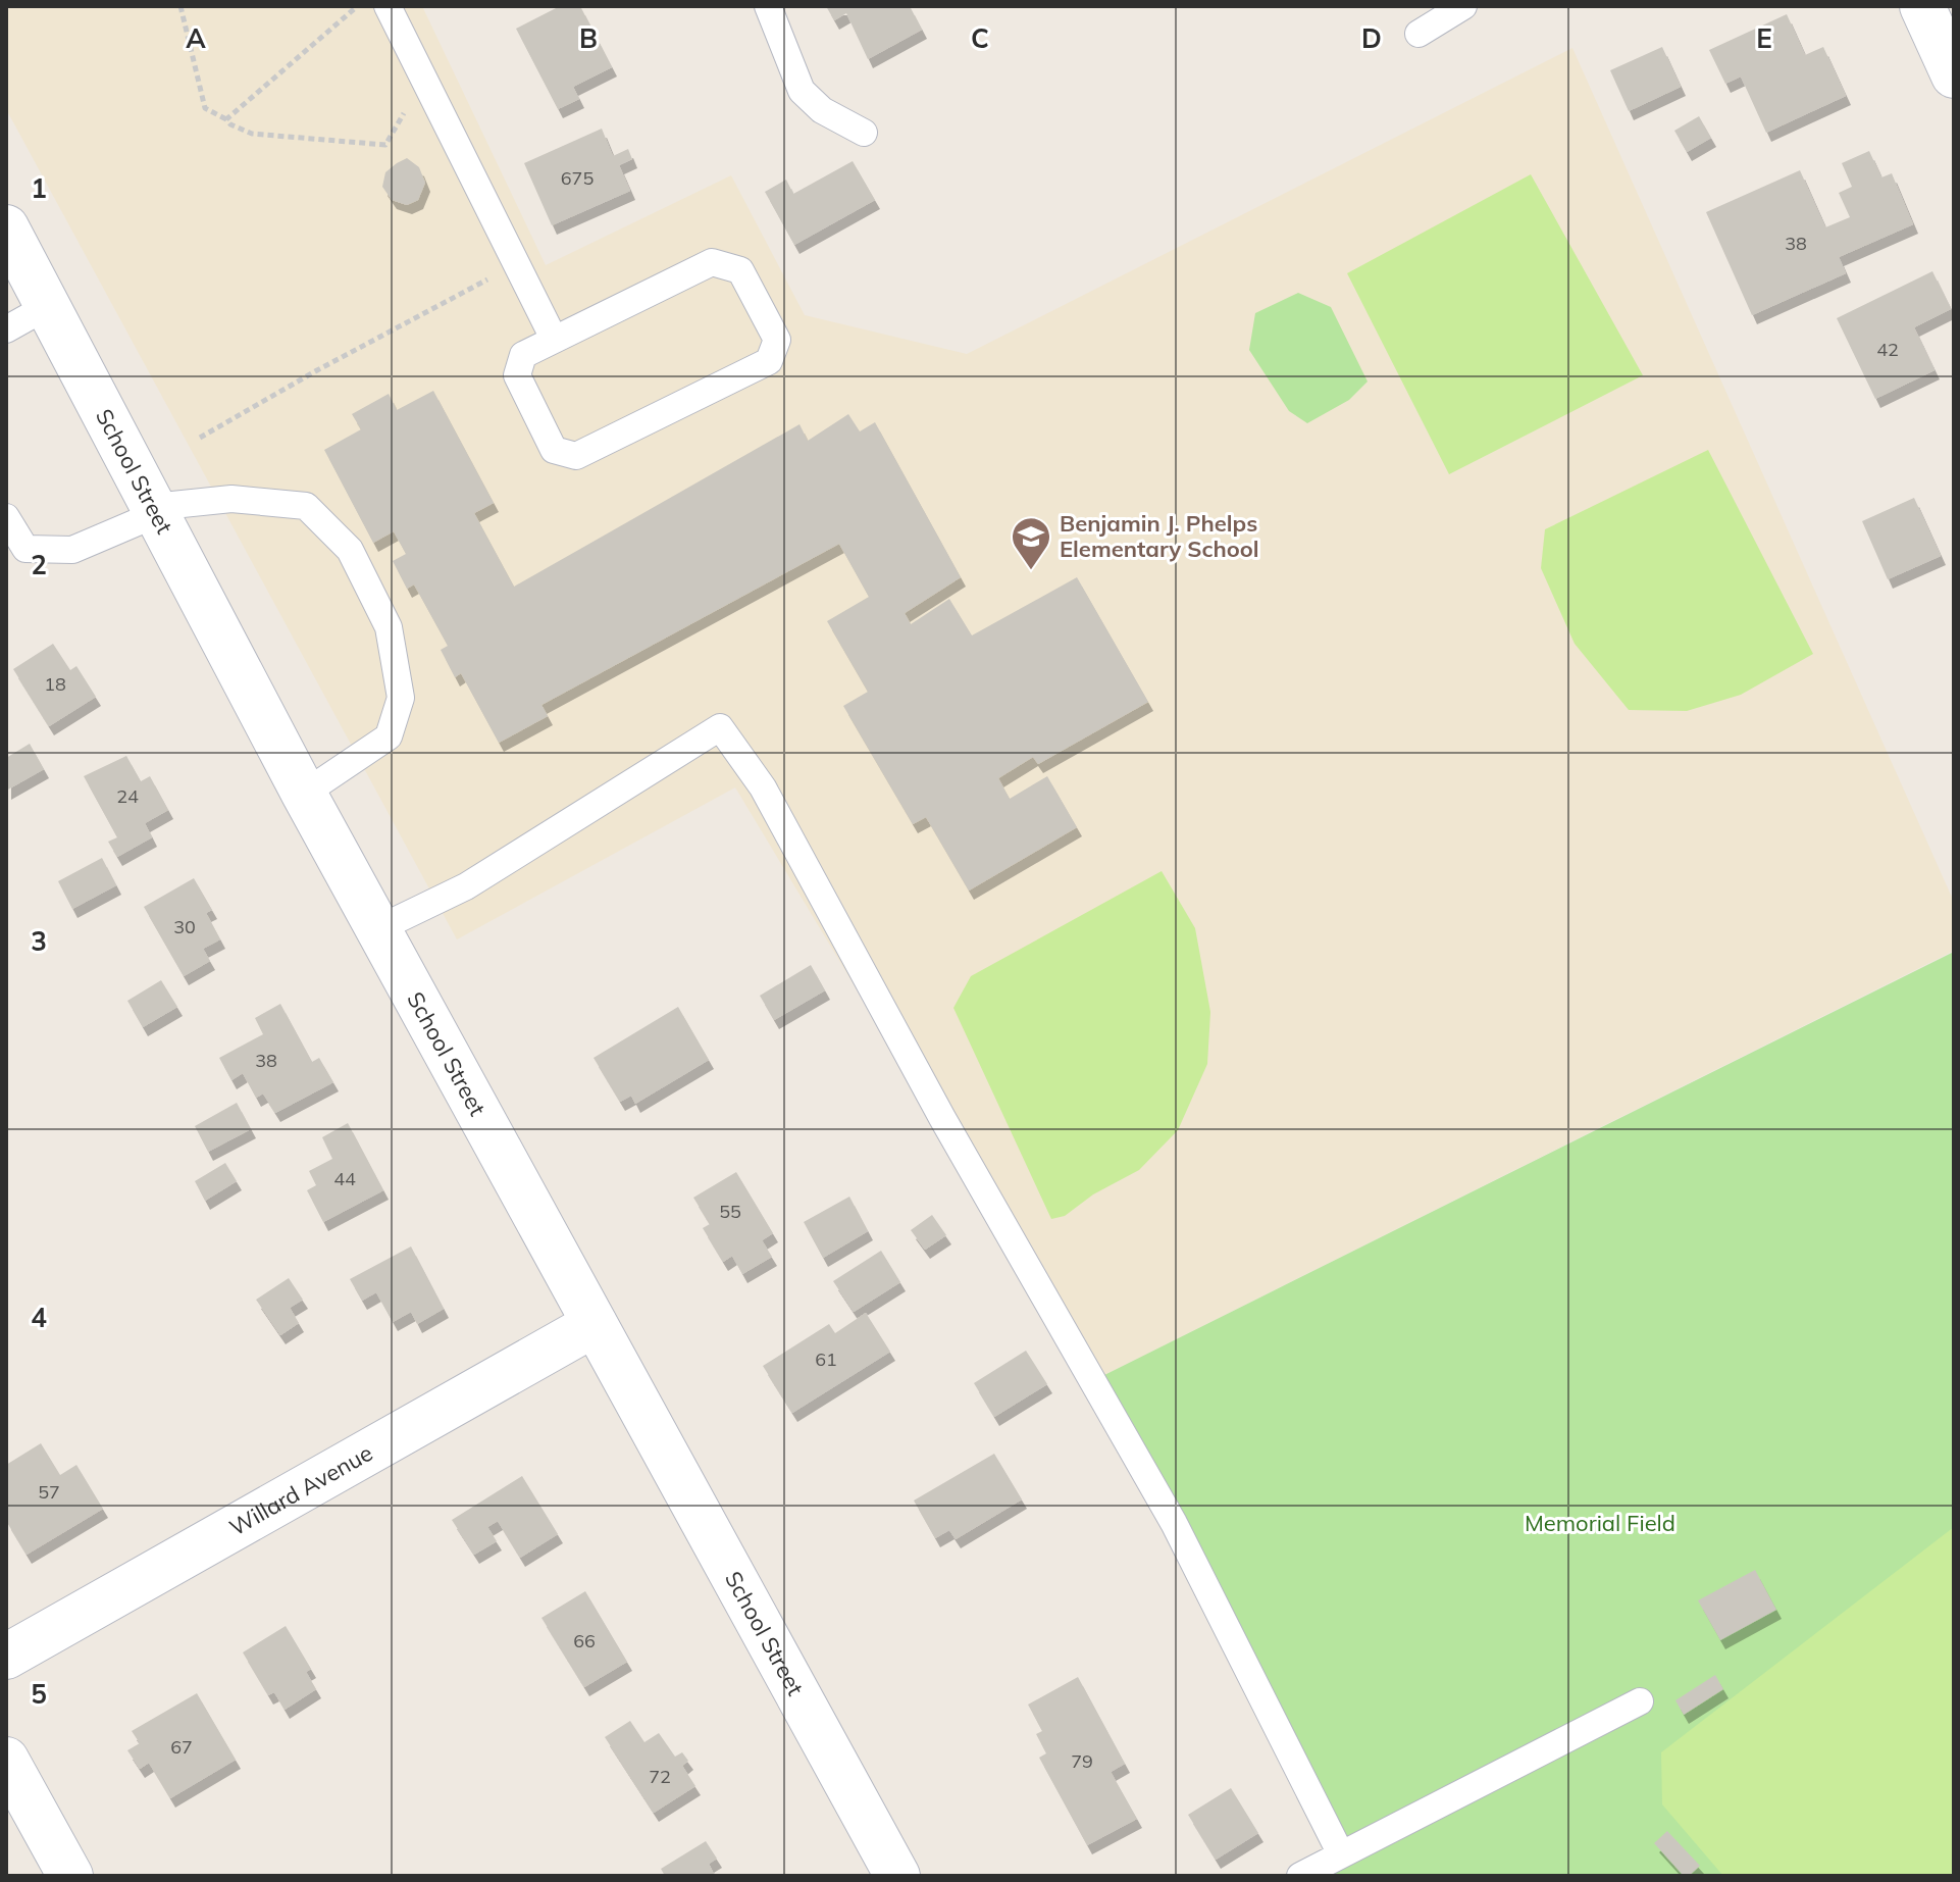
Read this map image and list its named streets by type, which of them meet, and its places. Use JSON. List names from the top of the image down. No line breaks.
{"streets":{"street":["School Street","Willard Avenue"]},"crossings":[["School Street","Willard Avenue"]],"parks":["Memorial Field"],"places":{"school or university":["Benjamin J. Phelps Elementary School"]},"house_numbers":["675","38","42","18","24","30","38","44","55","61","57","66","67","79","72"],"grid":{"columns":["A","B","C","D","E"],"rows":["1","2","3","4","5"]}}
